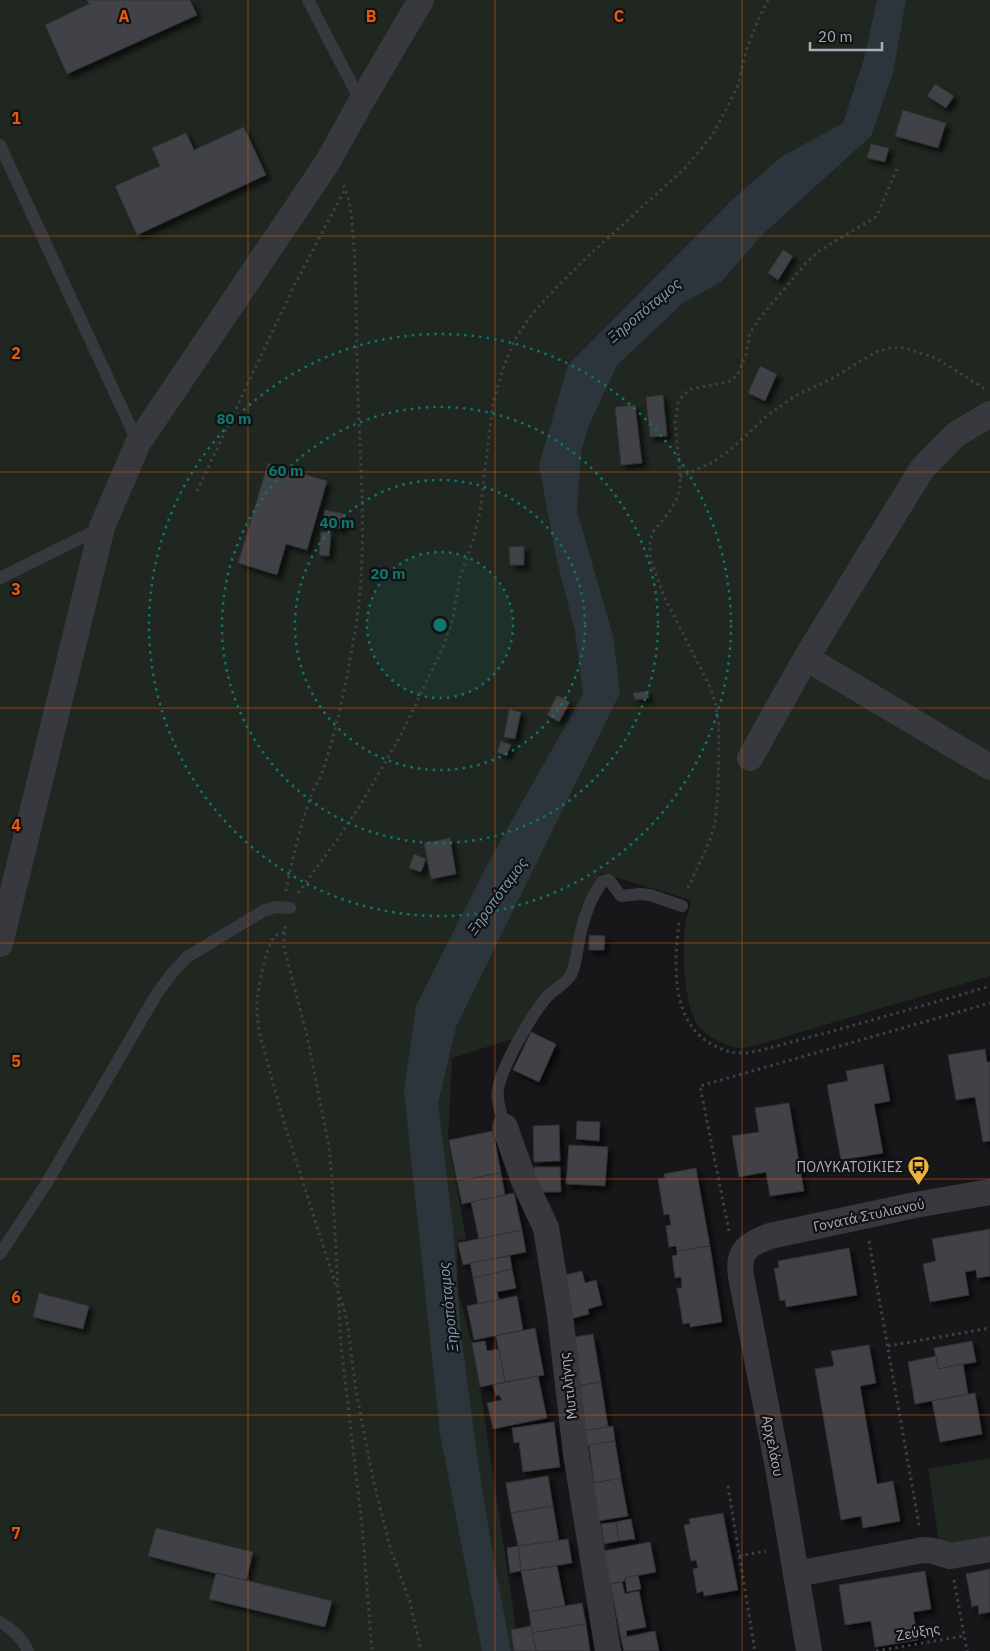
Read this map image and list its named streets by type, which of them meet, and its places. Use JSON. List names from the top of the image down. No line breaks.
{"streets":{"street":["Γονατά Στυλιανού","Μυτιλήνης","Αρχελάου"],"path":["Ζεύξης"]},"crossings":[["Γονατά Στυλιανού","Αρχελάου"]],"water":["Ξηροπόταμος"],"places":{"bus stop":["ΠΟΛΥΚΑΤΟΙΚΙΕΣ"]},"scale_bar":"20 m","grid":{"columns":["A","B","C"],"rows":["1","2","3","4","5","6","7"]},"rings":["80 m","60 m","40 m","20 m"]}
